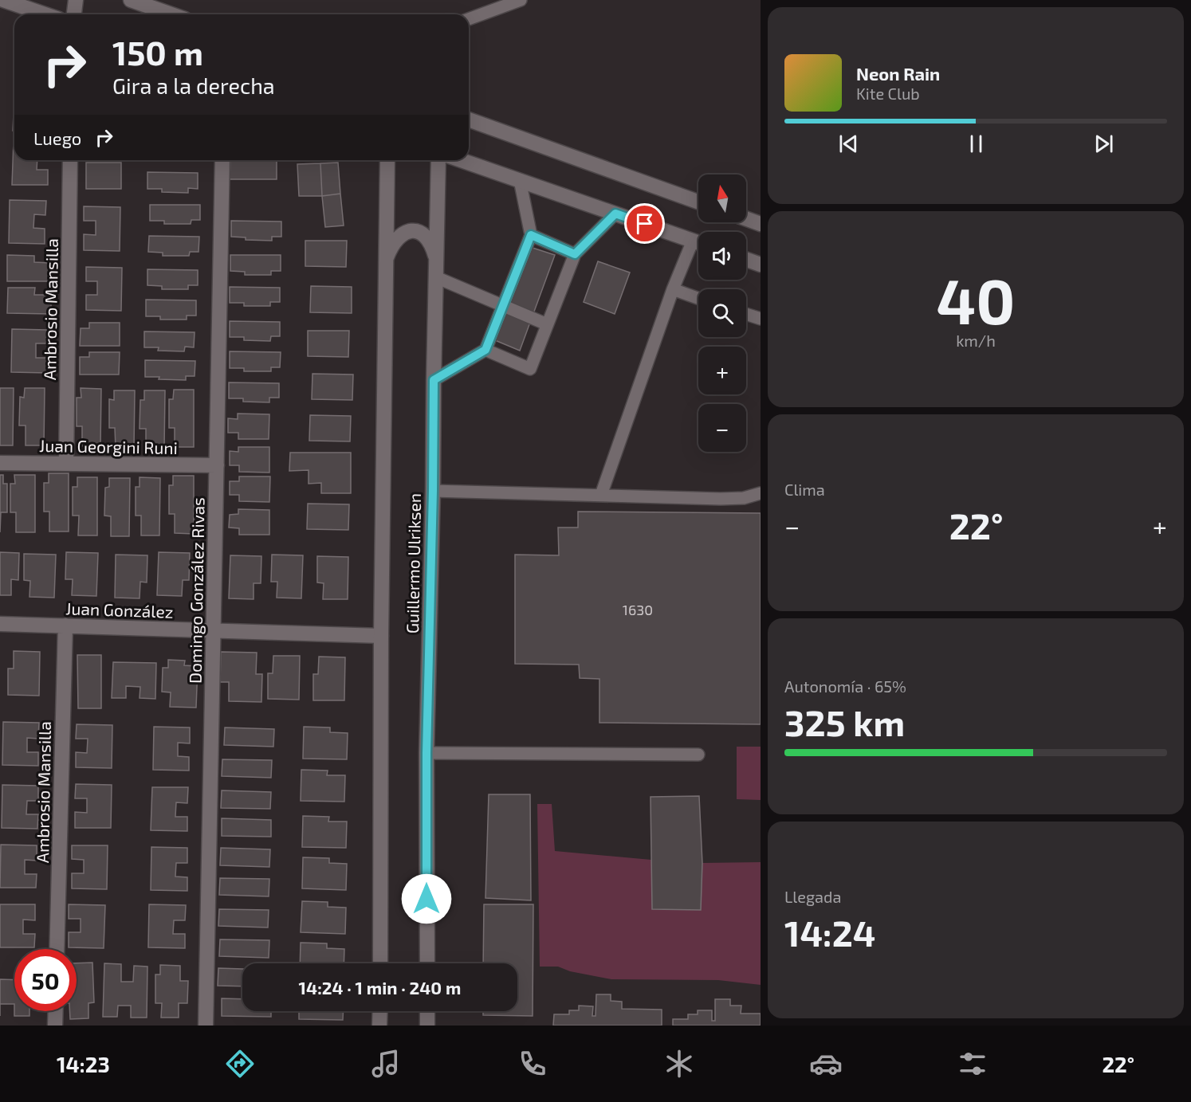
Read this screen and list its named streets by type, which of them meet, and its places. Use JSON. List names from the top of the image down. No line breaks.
{"streets":{"main road":["Ambrosio Mansilla","Juan Georgini Runi","Guillermo Ulriksen","Domingo González Rivas","Juan González"]},"crossings":[["Ambrosio Mansilla","Juan Georgini Runi"],["Ambrosio Mansilla","Juan González"],["Juan Georgini Runi","Domingo González Rivas"],["Guillermo Ulriksen","Juan González"],["Domingo González Rivas","Juan González"]],"house_numbers":["1630"],"north":"top","page":{"turn":["150 m","Gira a la derecha"],"song":["Neon Rain","Kite Club"],"then":"Luego","map_buttons":["+","−"],"tile":[["40","km/h"],"Clima",["Autonomía · 65%","325 km"],["Llegada","14:24"]],"heat":["−","22°","+"],"limit":"50","trip":"14:24 · 1 min · 240 m","tabs":["14:23","22°"]}}
